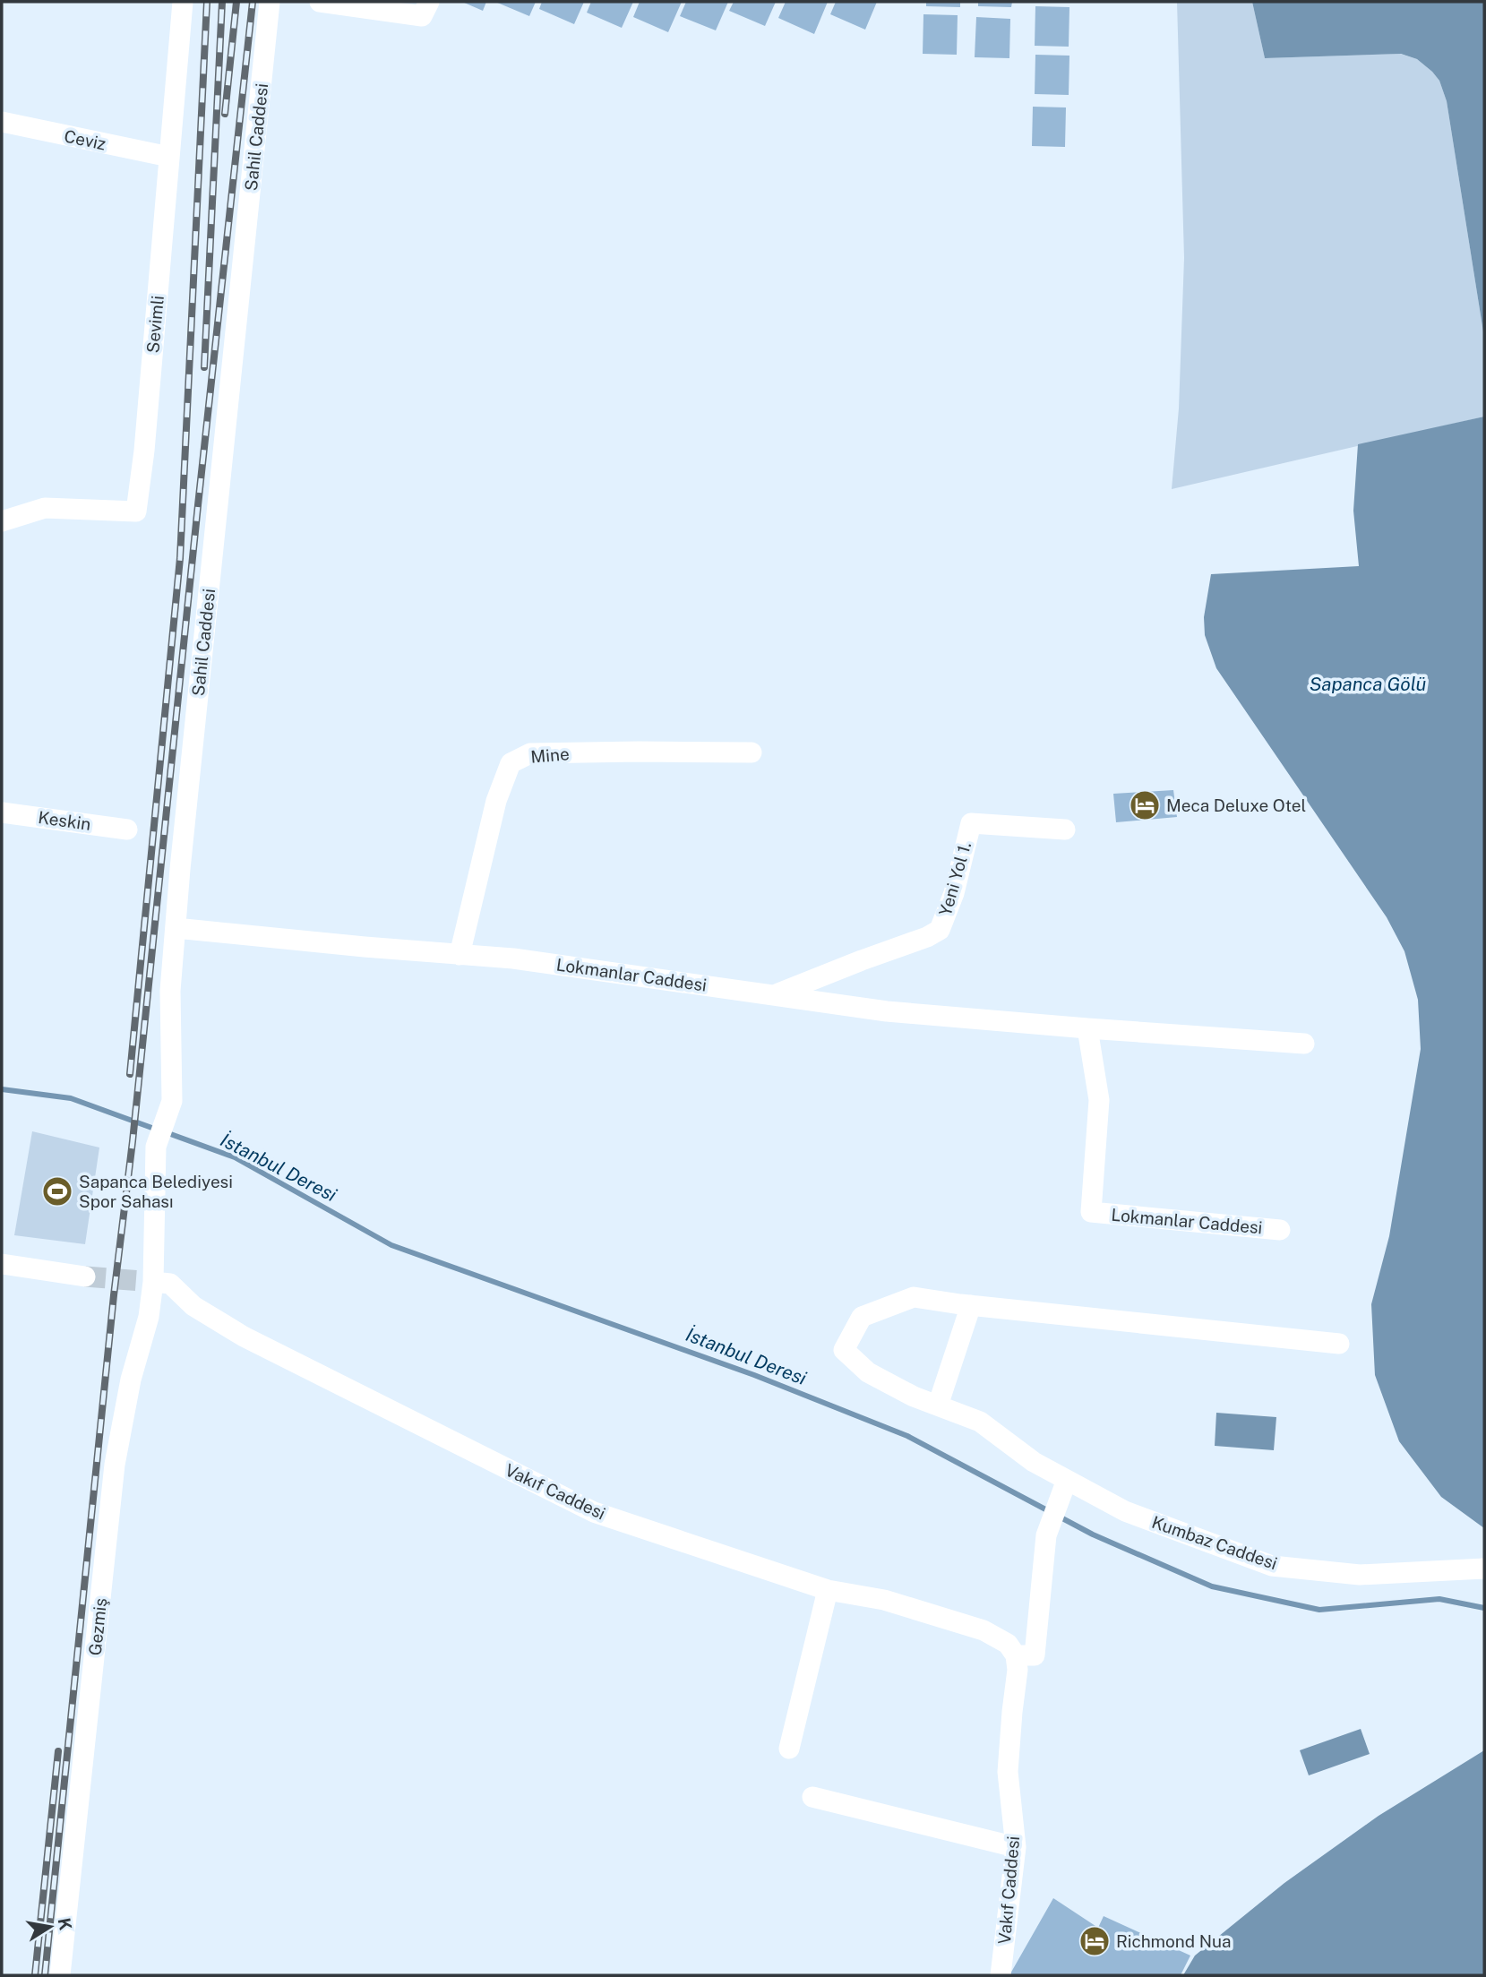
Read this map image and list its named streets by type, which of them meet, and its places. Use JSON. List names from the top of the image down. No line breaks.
{"streets":{"street":["Sahil Caddesi","Ceviz","Sevimli","Mine","Keskin","Yeni Yol 1.","Lokmanlar Caddesi","Vakıf Caddesi","Kumbaz Caddesi","Gezmiş"]},"crossings":[["Sahil Caddesi","Lokmanlar Caddesi"],["Sahil Caddesi","Vakıf Caddesi"],["Sahil Caddesi","Gezmiş"],["Ceviz","Sevimli"],["Mine","Lokmanlar Caddesi"],["Yeni Yol 1.","Lokmanlar Caddesi"],["Vakıf Caddesi","Gezmiş"]],"water":["Sapanca Gölü","İstanbul Deresi"],"places":{"hotel":["Meca Deluxe Otel","Richmond Nua"],"sports":["Sapanca Belediyesi Spor Sahası"]},"north":"right"}
